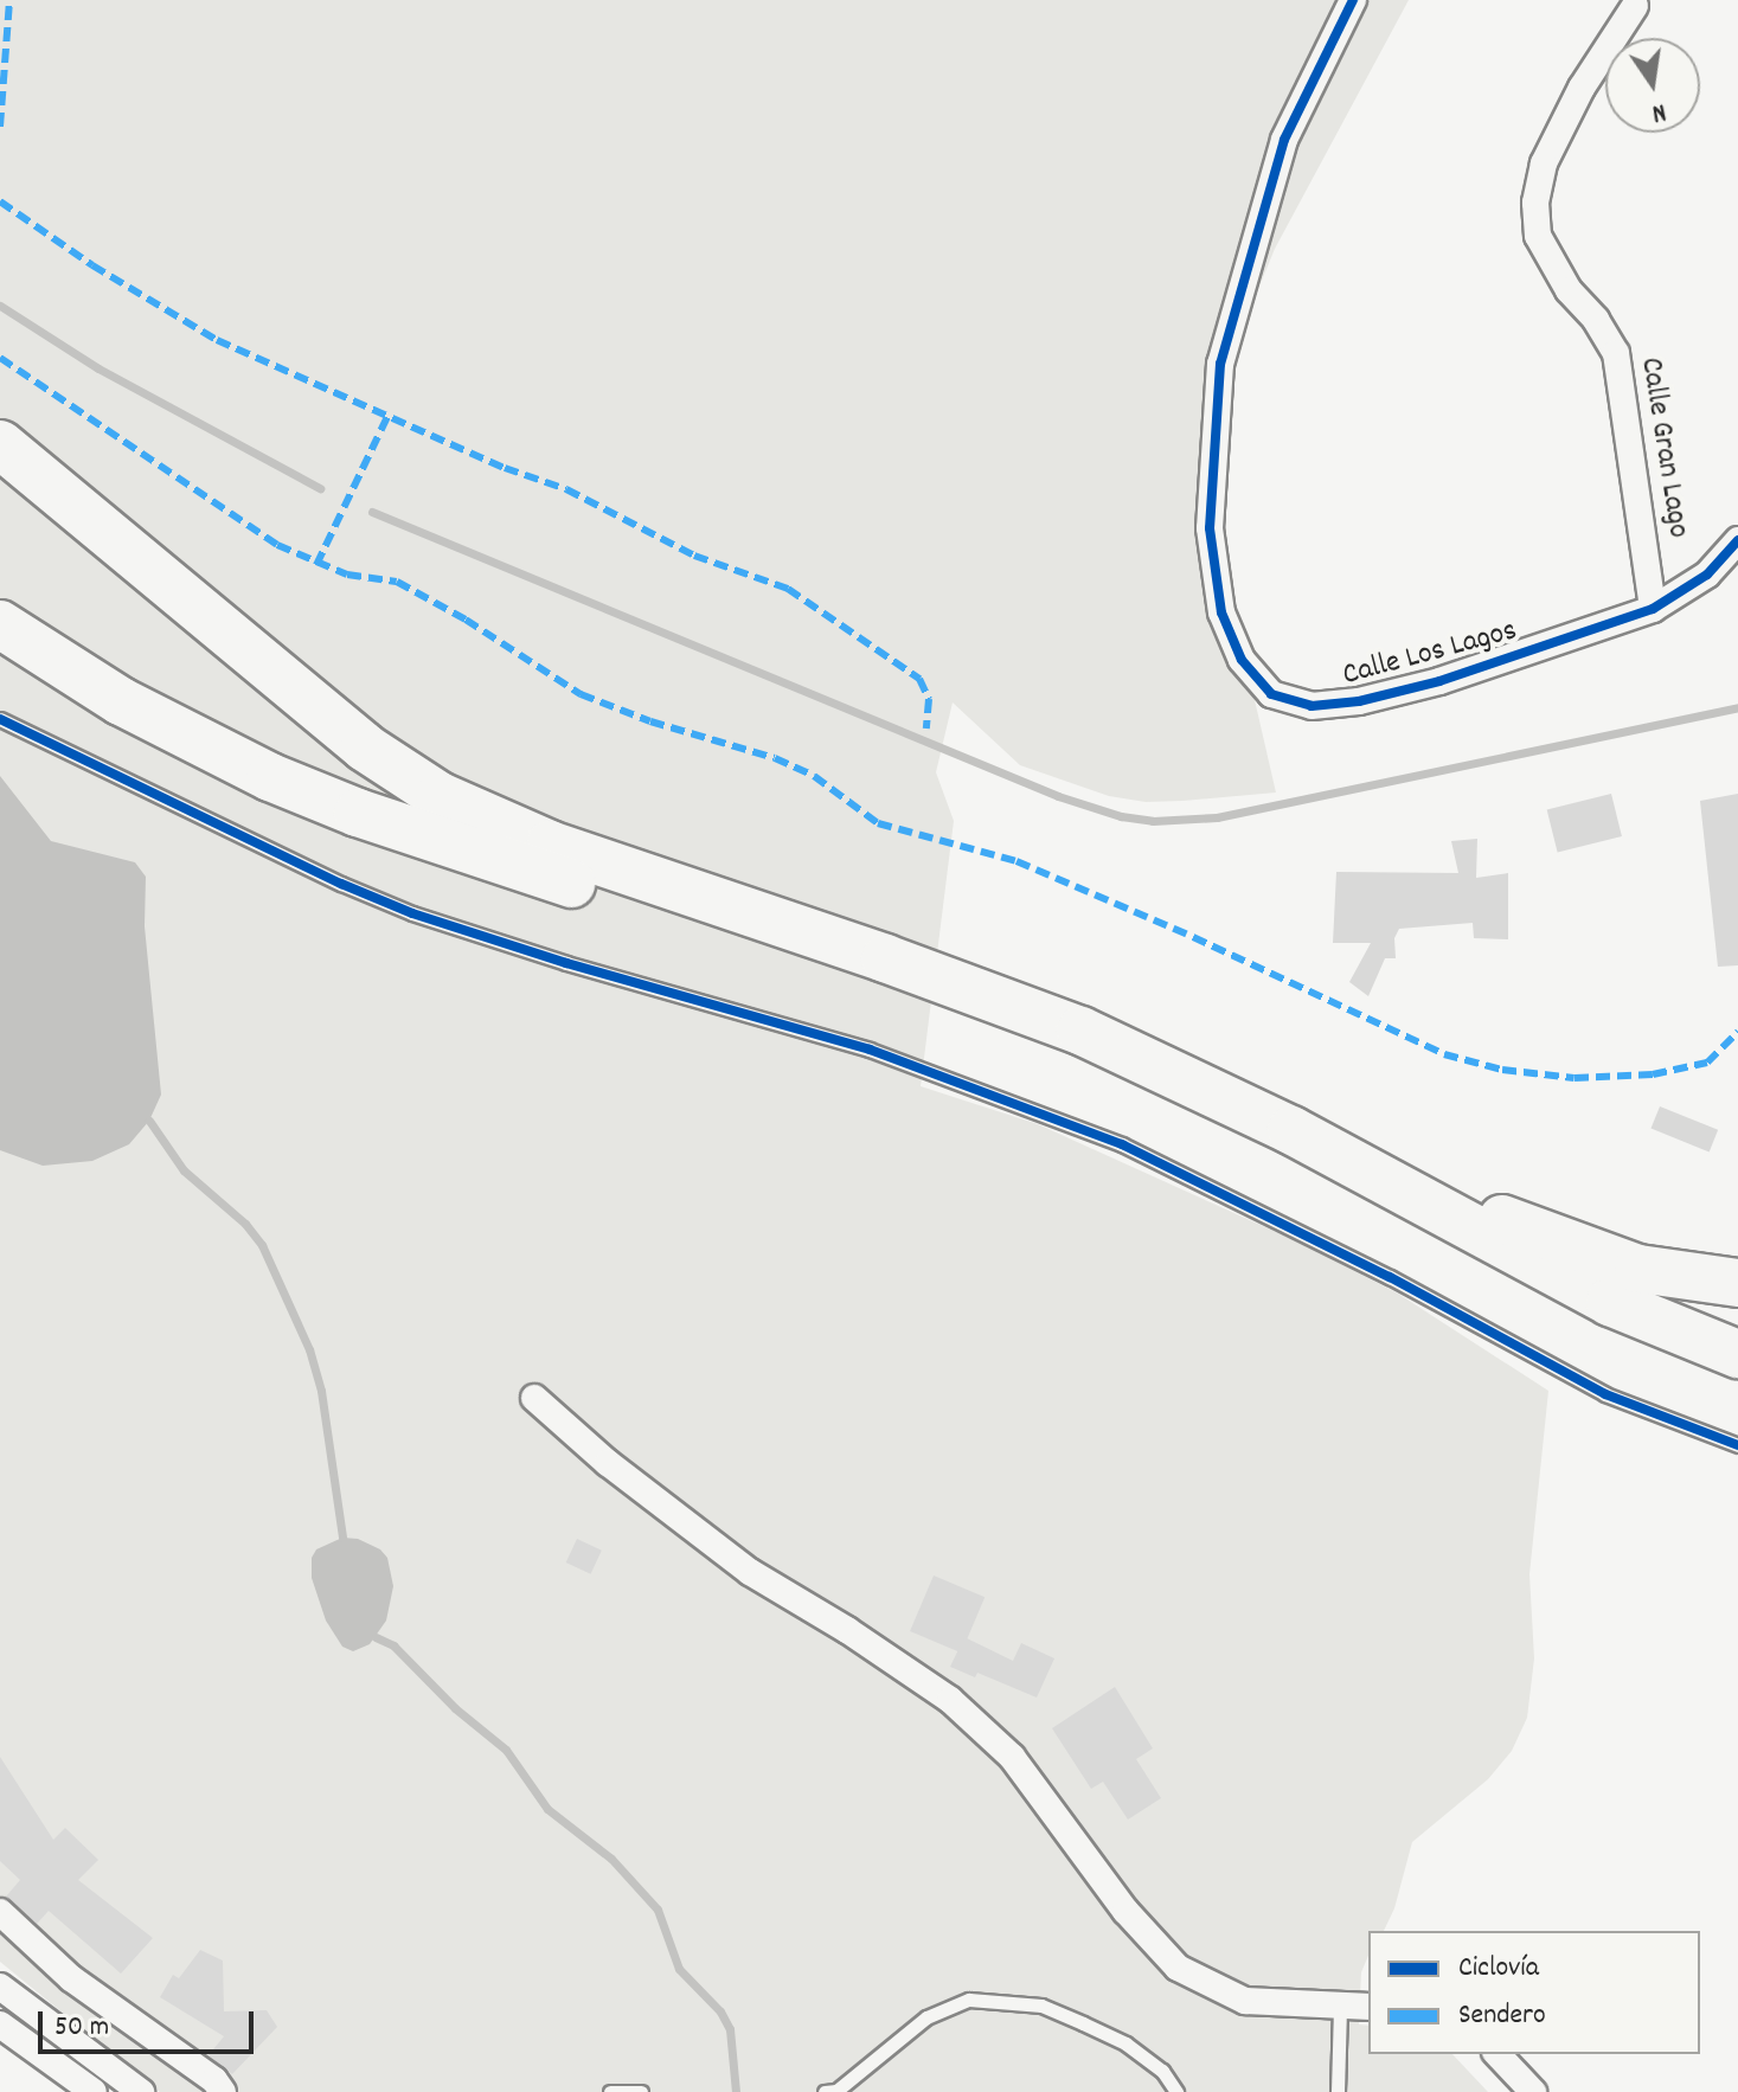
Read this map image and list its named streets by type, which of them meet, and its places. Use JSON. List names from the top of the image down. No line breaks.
{"streets":{"street":["Calle Gran Lago","Calle Los Lagos"]},"crossings":[["Calle Gran Lago","Calle Los Lagos"]],"legend":["Ciclovía","Sendero"],"scale_bar":"50 m","north":"bottom"}
